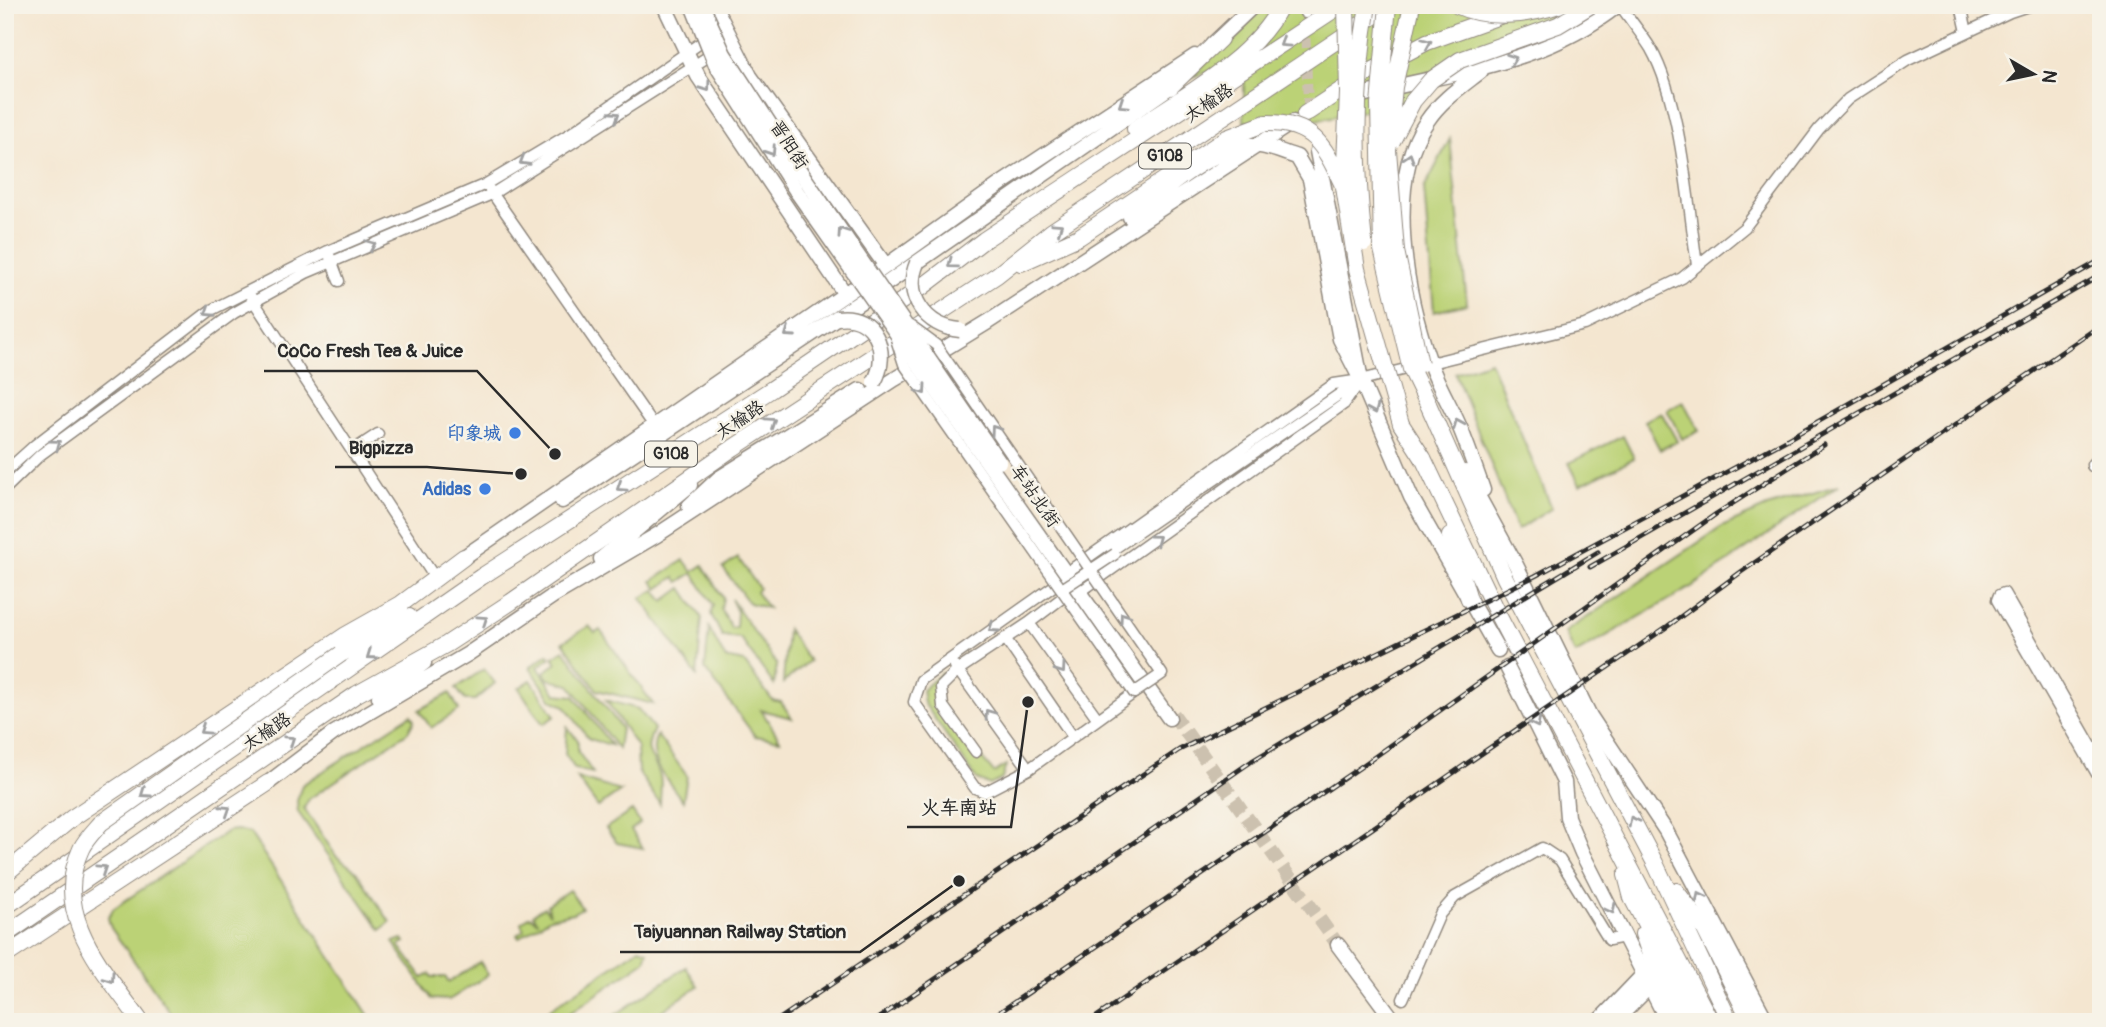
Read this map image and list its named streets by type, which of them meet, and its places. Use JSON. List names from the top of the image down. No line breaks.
{"streets":{"highway":["太榆路","G108"],"main road":["晋阳街","车站北街"]},"crossings":[["晋阳街","车站北街"]],"places":["印象城","CoCo Fresh Tea & Juice","Bigpizza","Adidas","火车南站","Taiyuannan Railway Station"],"north":"right"}
